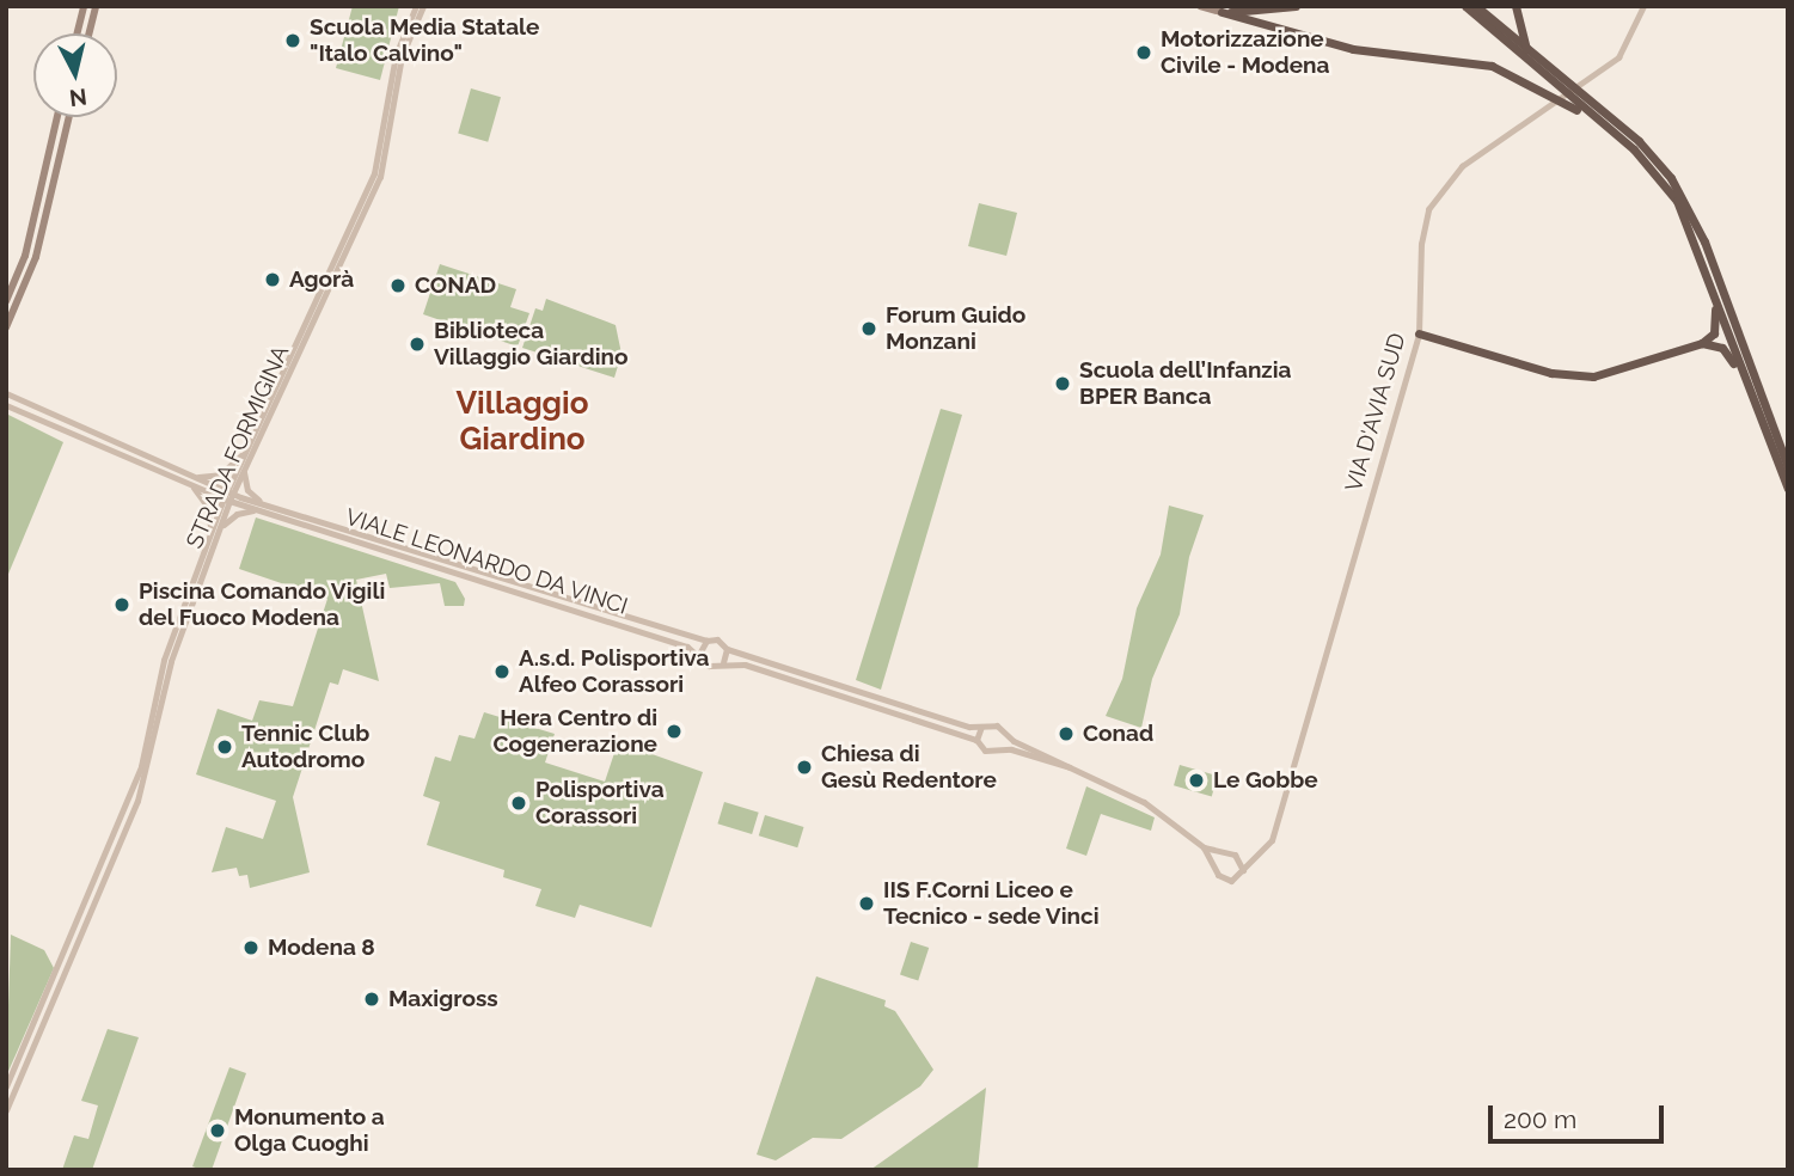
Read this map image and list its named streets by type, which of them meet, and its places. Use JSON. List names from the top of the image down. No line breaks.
{"streets":{"street":["VIA D'AVIA SUD","STRADA FORMIGINA","VIALE LEONARDO DA VINCI"]},"crossings":[["STRADA FORMIGINA","VIALE LEONARDO DA VINCI"]],"districts":["Villaggio Giardino"],"places":["Scuola Media Statale \"Italo Calvino\"","Motorizzazione Civile - Modena","Agorà","CONAD","Forum Guido Monzani","Biblioteca Villaggio Giardino","Scuola dell’Infanzia BPER Banca","Piscina Comando Vigili del Fuoco Modena","A.s.d. Polisportiva Alfeo Corassori","Hera Centro di Cogenerazione","Conad","Tennic Club Autodromo","Chiesa di Gesù Redentore","Le Gobbe","Polisportiva Corassori","IIS F.Corni Liceo e Tecnico - sede Vinci","Modena 8","Maxigross","Monumento a Olga Cuoghi"],"scale_bar":"200 m","north":"bottom"}
